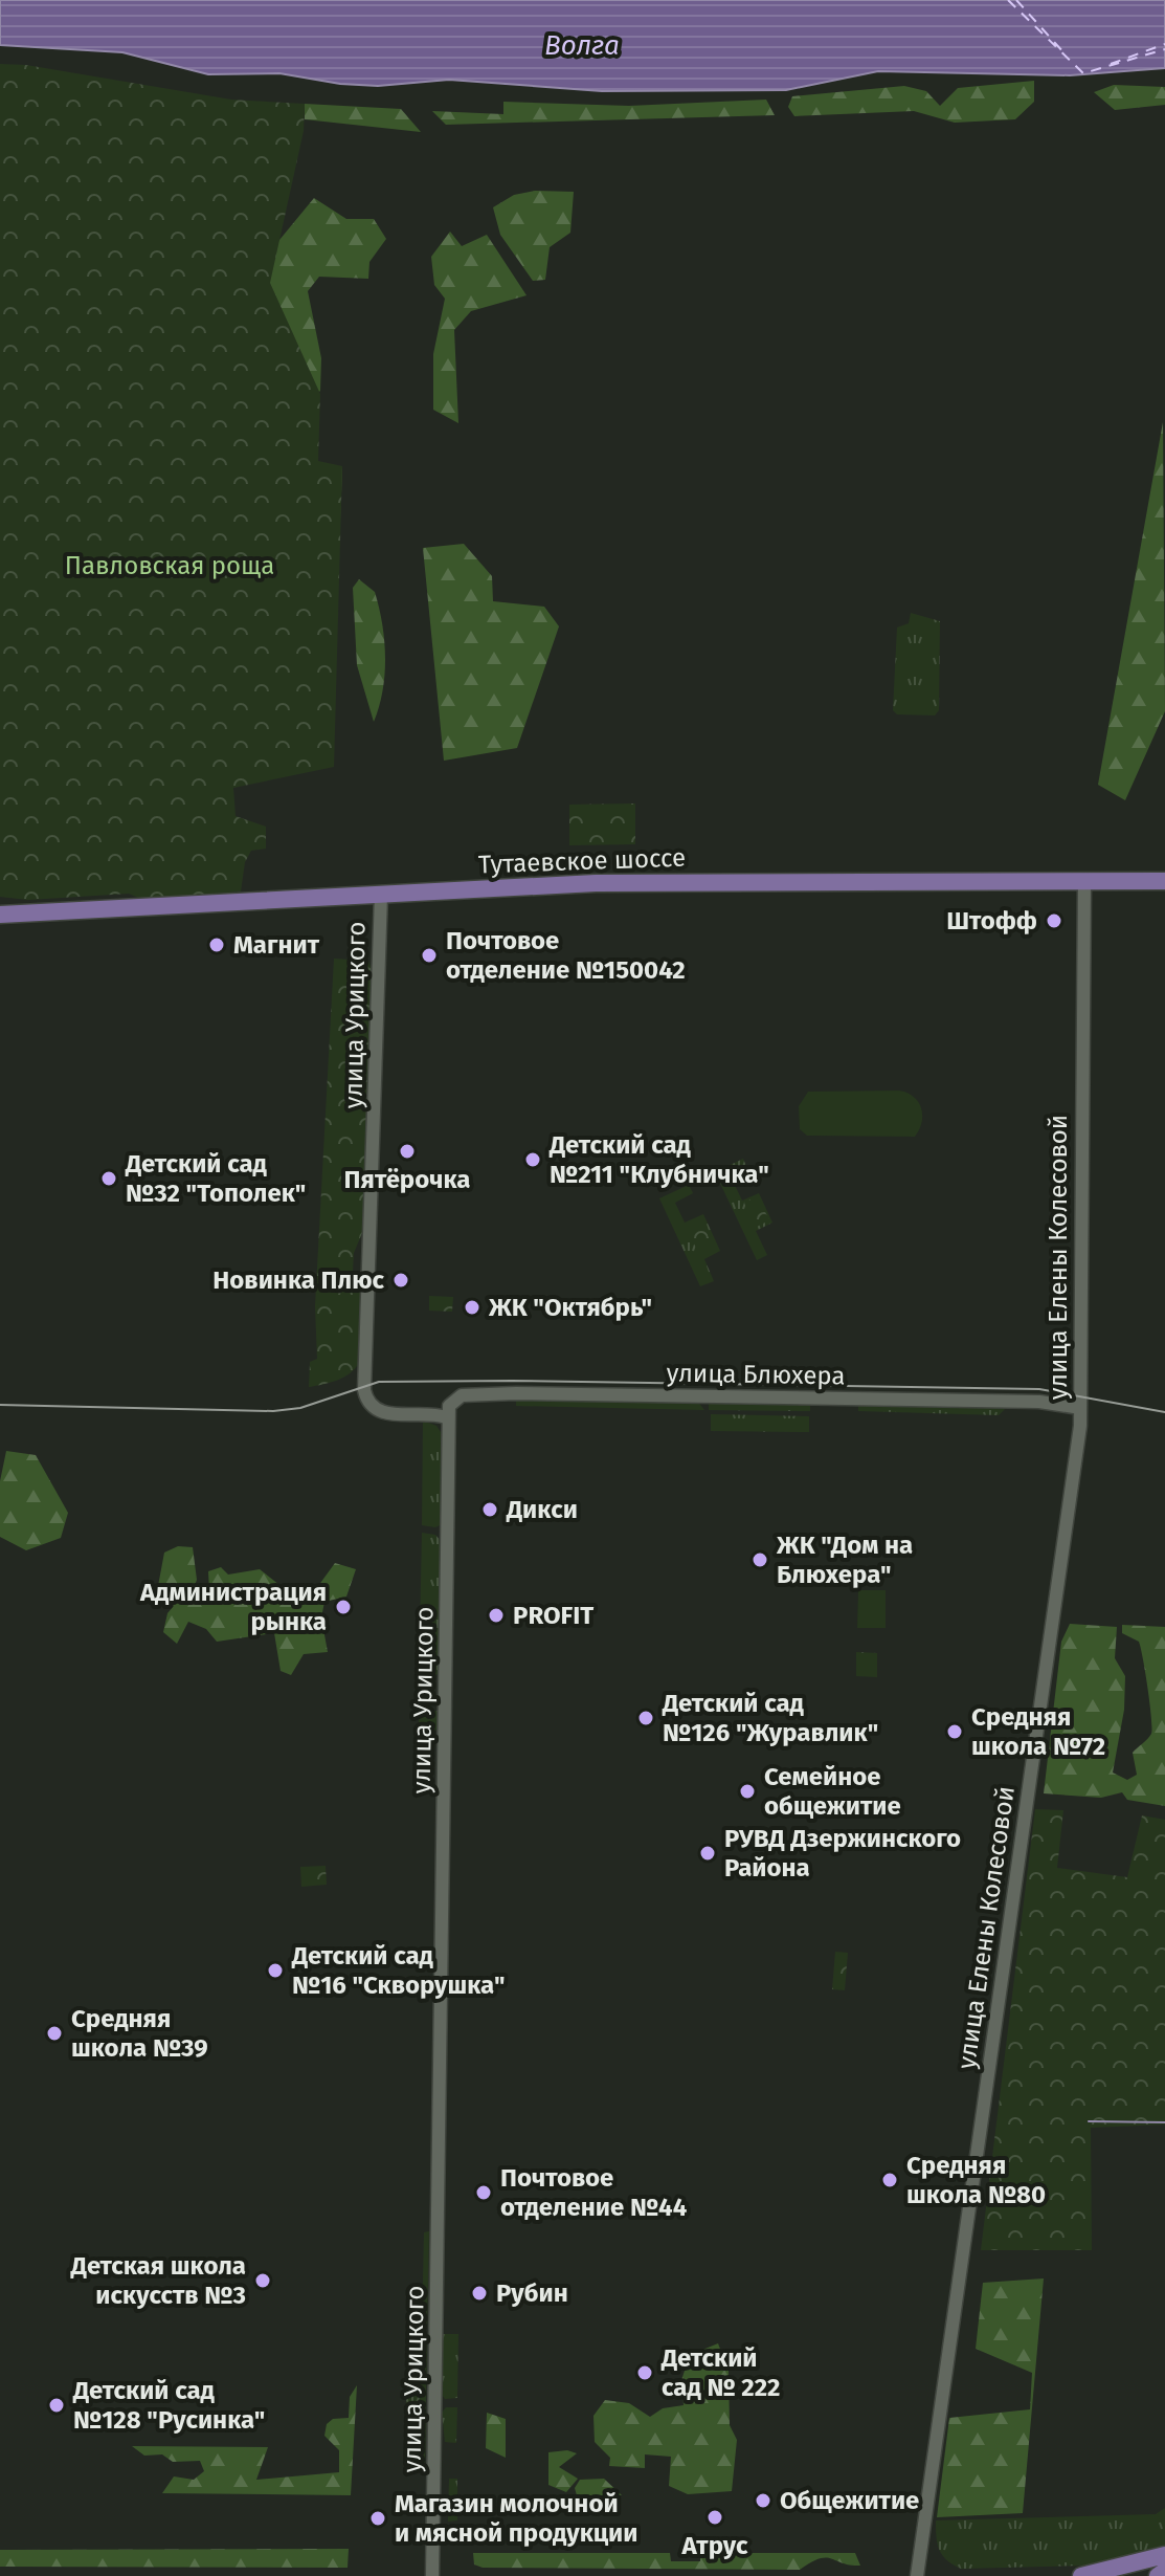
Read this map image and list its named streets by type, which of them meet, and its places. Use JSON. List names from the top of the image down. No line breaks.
{"streets":{"main road":["Тутаевское шоссе"],"street":["улица Урицкого","улица Елены Колесовой","улица Блюхера"]},"crossings":[["Тутаевское шоссе","улица Урицкого"],["Тутаевское шоссе","улица Елены Колесовой"],["улица Урицкого","улица Блюхера"],["улица Елены Колесовой","улица Блюхера"]],"water":["Волга"],"parks":["Павловская роща"],"places":["Штофф","Магнит","Почтовое отделение №150042","Пятёрочка","Детский сад №211 \"Клубничка\"","Детский сад №32 \"Тополек\"","Новинка Плюс","ЖК \"Октябрь\"","Дикси","ЖК \"Дом на Блюхера\"","Администрация рынка","PROFIT","Детский сад №126 \"Журавлик\"","Средняя школа №72","Семейное общежитие","РУВД Дзержинского Района","Детский сад №16 \"Скворушка\"","Средняя школа №39","Средняя школа №80","Почтовое отделение №44","Детская школа искусств №3","Рубин","Детский сад № 222","Детский сад №128 \"Русинка\"","Общежитие","Атрус","Магазин молочной и мясной продукции"]}
